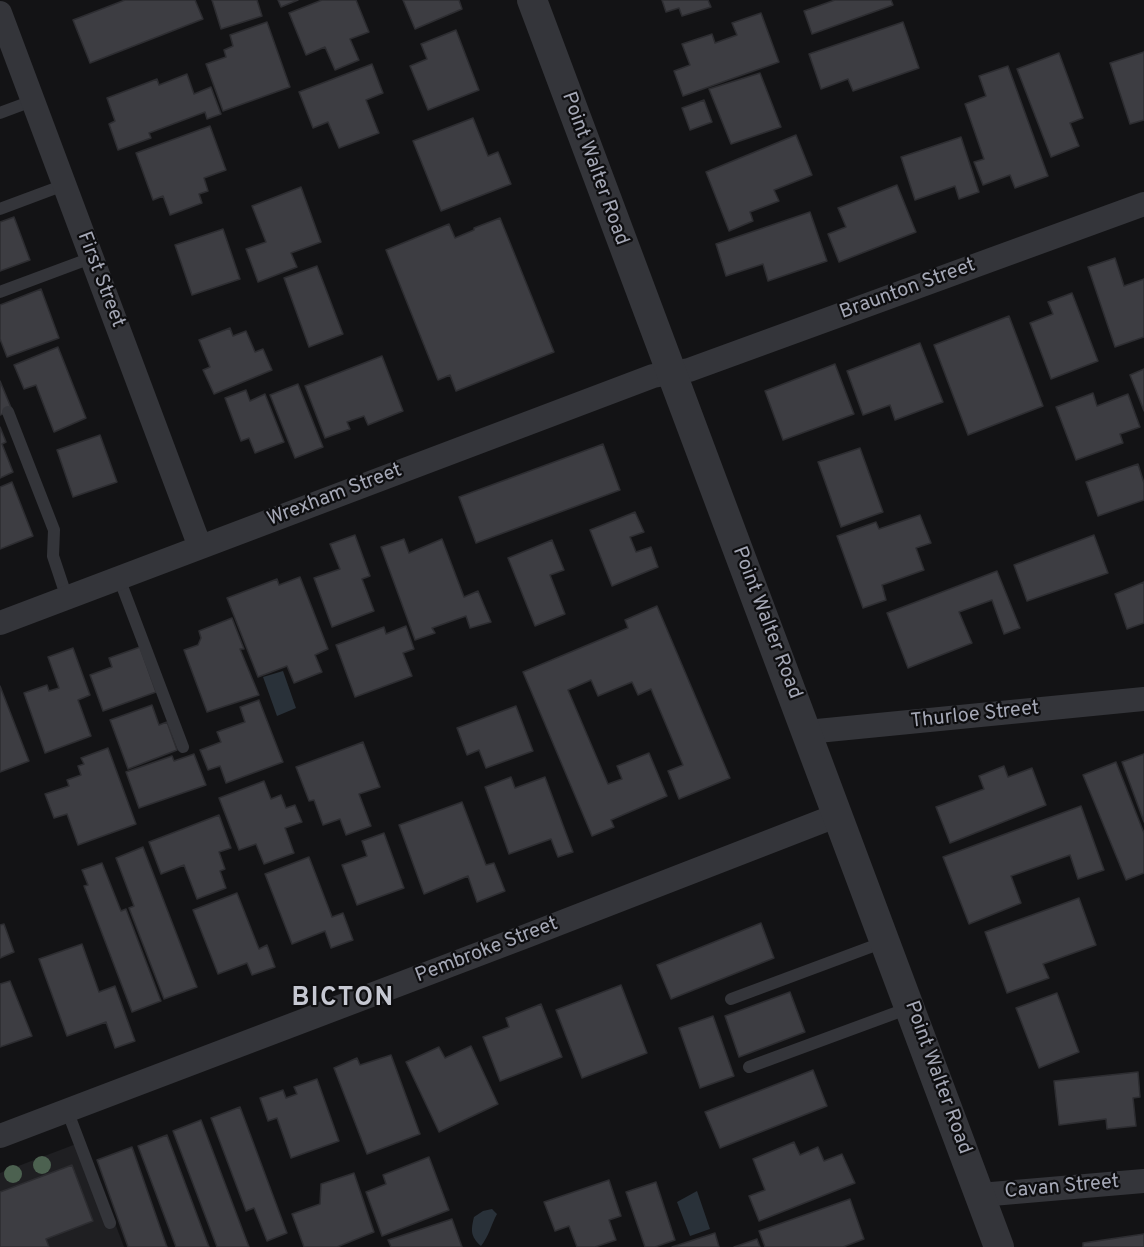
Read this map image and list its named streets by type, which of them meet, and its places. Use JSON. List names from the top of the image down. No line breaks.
{"streets":{"street":["Point Walter Road","First Street","Braunton Street","Wrexham Street","Thurloe Street","Pembroke Street","Cavan Street"]},"crossings":[["Point Walter Road","Braunton Street"],["Point Walter Road","Wrexham Street"],["Point Walter Road","Thurloe Street"],["Point Walter Road","Pembroke Street"],["Point Walter Road","Cavan Street"],["First Street","Wrexham Street"],["Braunton Street","Wrexham Street"]],"districts":["BICTON"]}
